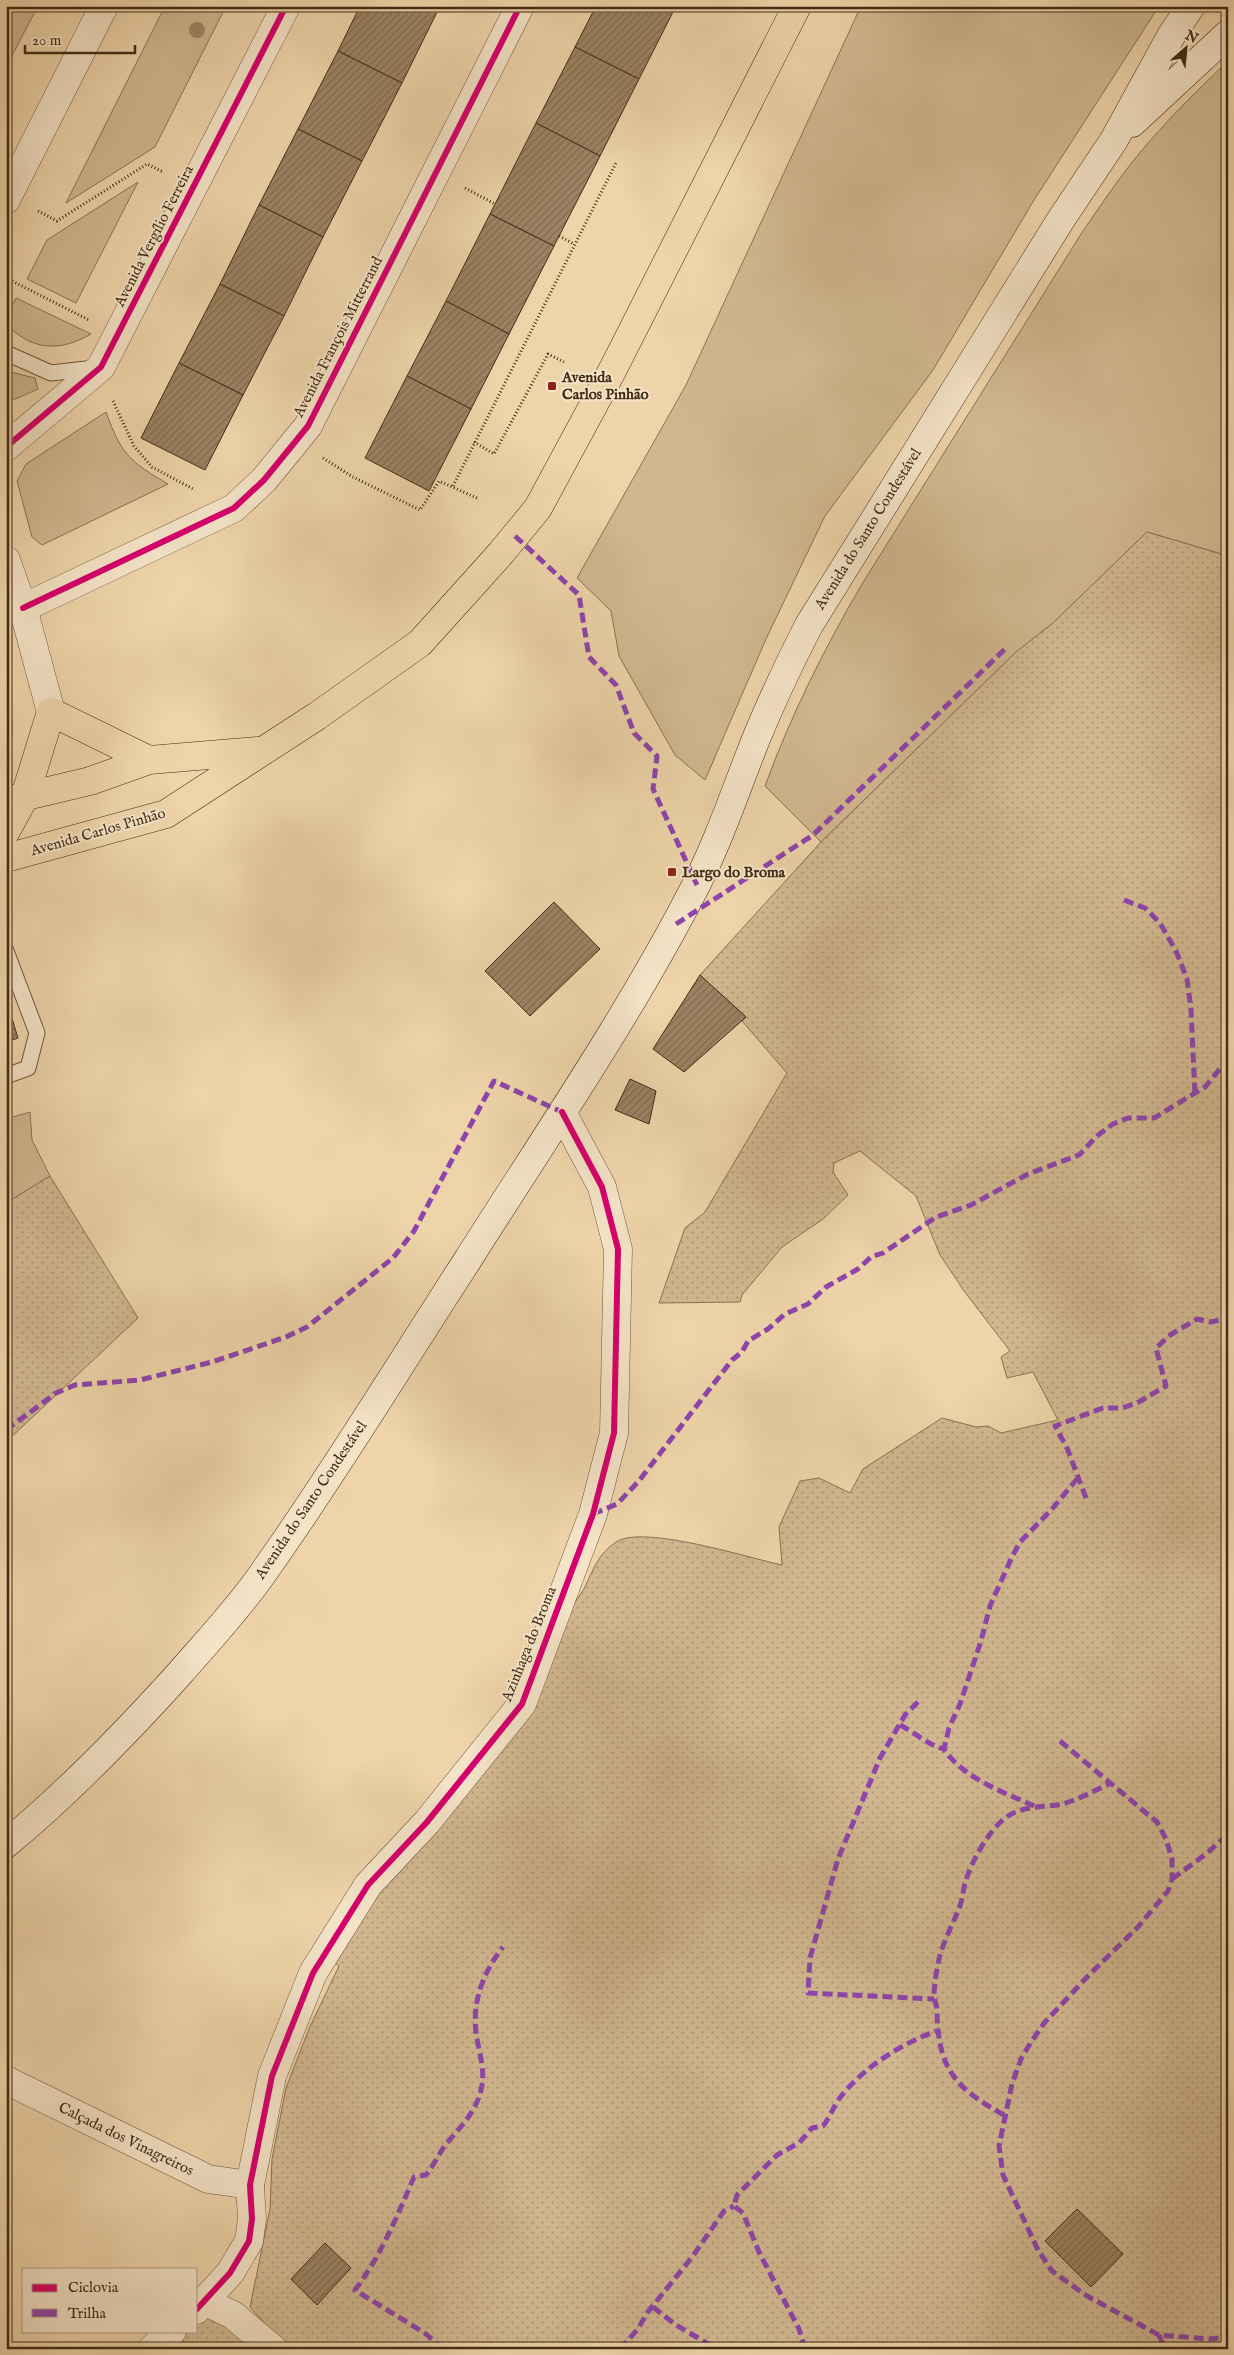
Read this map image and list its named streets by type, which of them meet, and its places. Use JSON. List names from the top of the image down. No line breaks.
{"streets":{"main road":["Avenida Carlos Pinhão"],"street":["Avenida Vergílio Ferreira","Avenida François Mitterrand","Avenida do Santo Condestável","Azinhaga do Broma","Calçada dos Vinagreiros"]},"crossings":[["Avenida do Santo Condestável","Azinhaga do Broma"],["Azinhaga do Broma","Calçada dos Vinagreiros"]],"places":{"transit":["Avenida Carlos Pinhão","Largo do Broma"]},"legend":["Ciclovia","Trilha"],"scale_bar":"20 m","north":"top right"}
